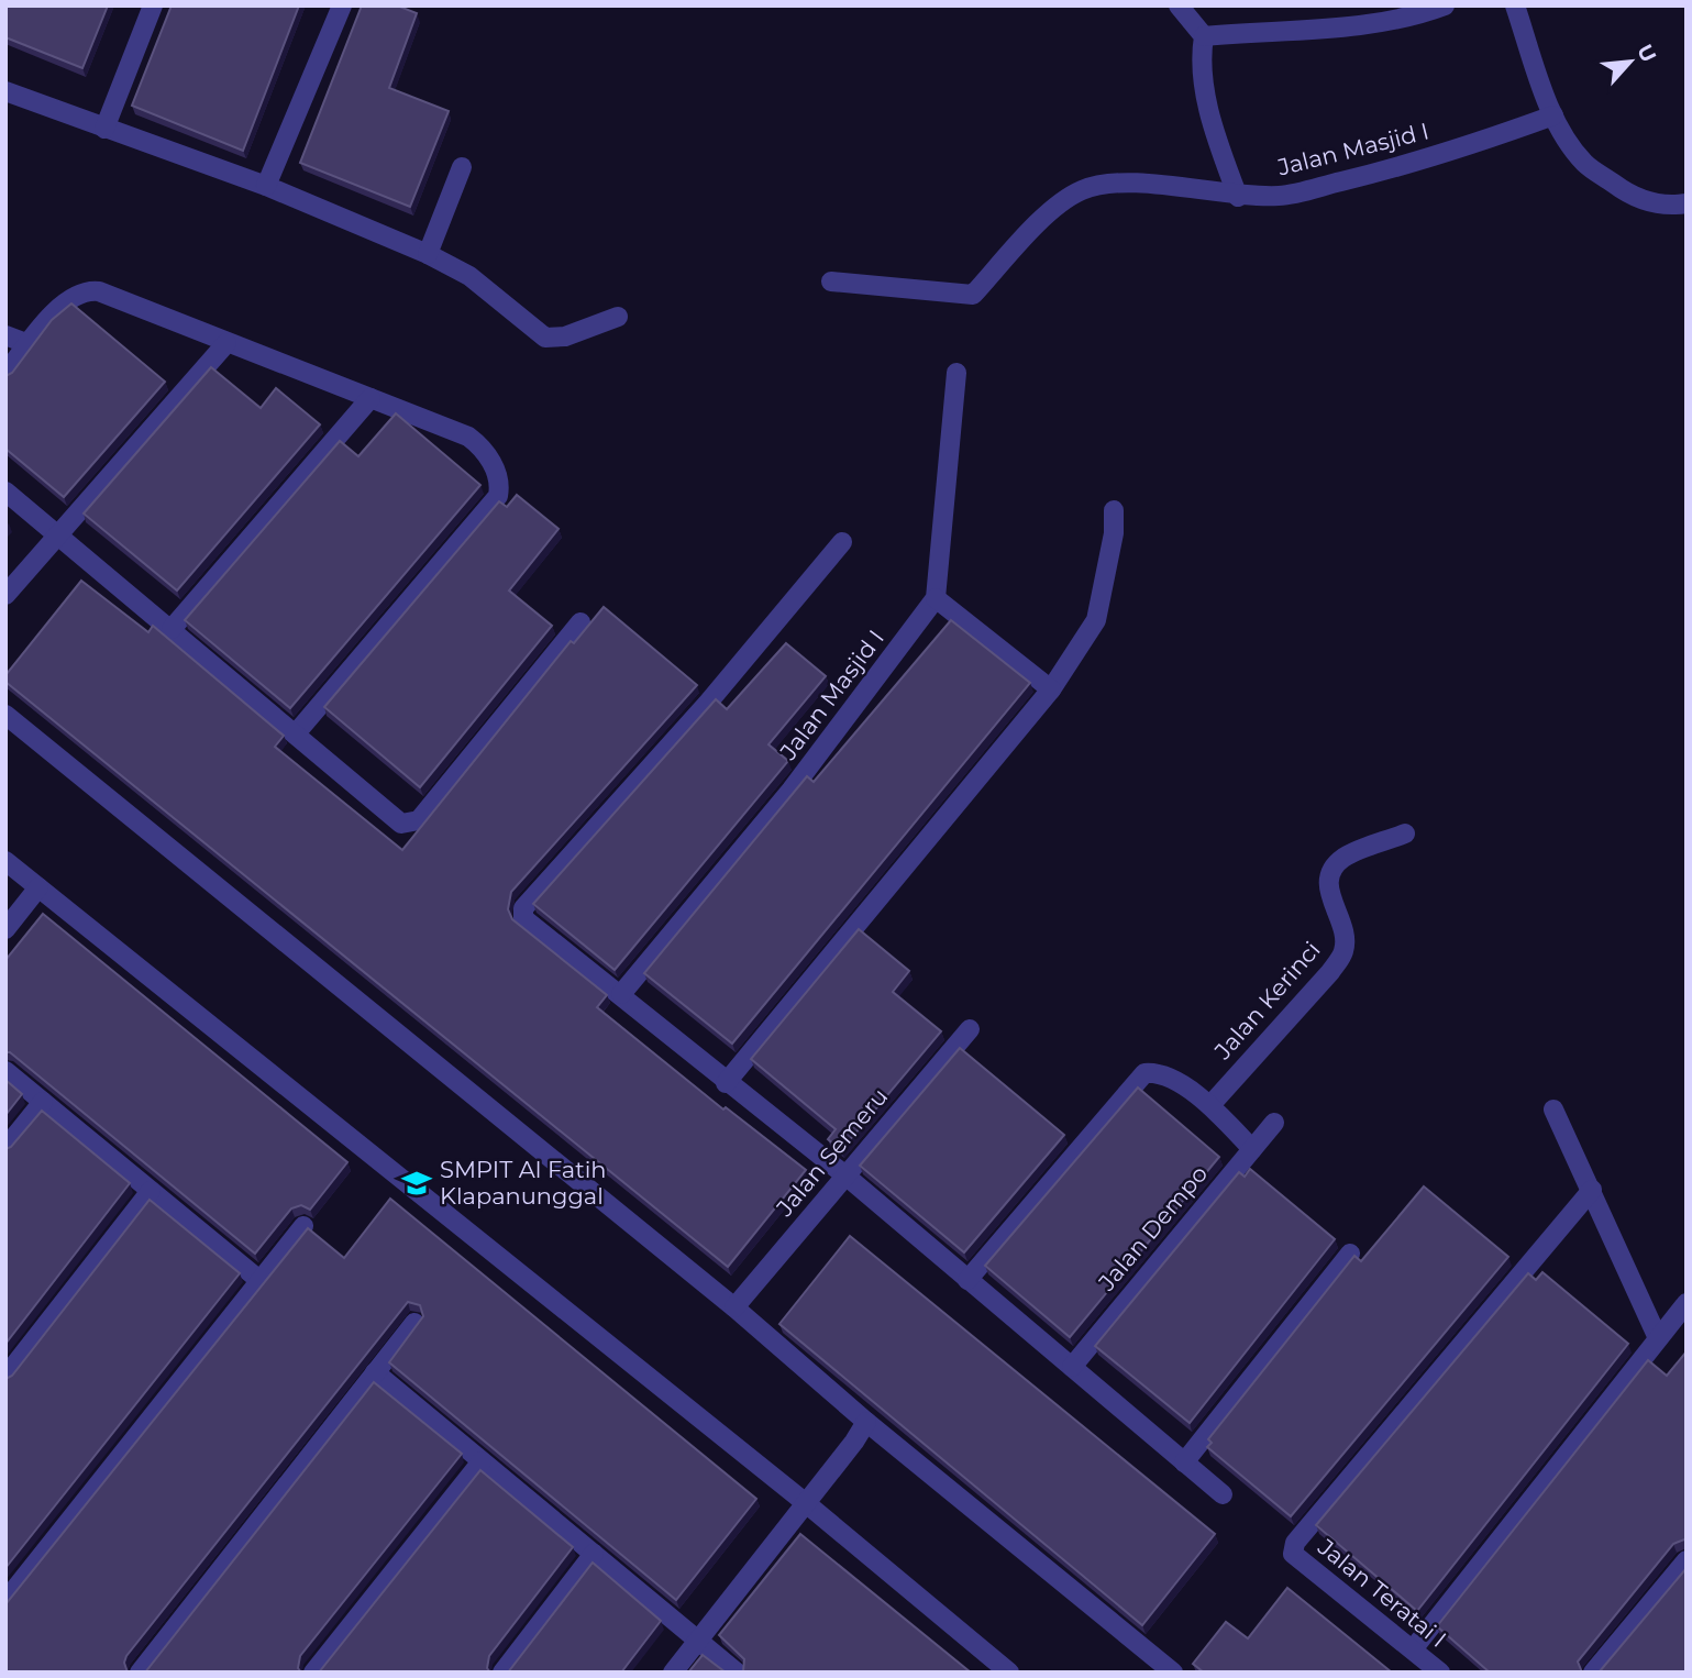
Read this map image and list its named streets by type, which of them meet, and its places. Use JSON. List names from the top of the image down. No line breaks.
{"streets":{"street":["Jalan Masjid I","Jalan Kerinci","Jalan Semeru","Jalan Dempo","Jalan Teratai I"]},"places":{"school or university":["SMPIT Al Fatih Klapanunggal"]},"north":"top right"}
